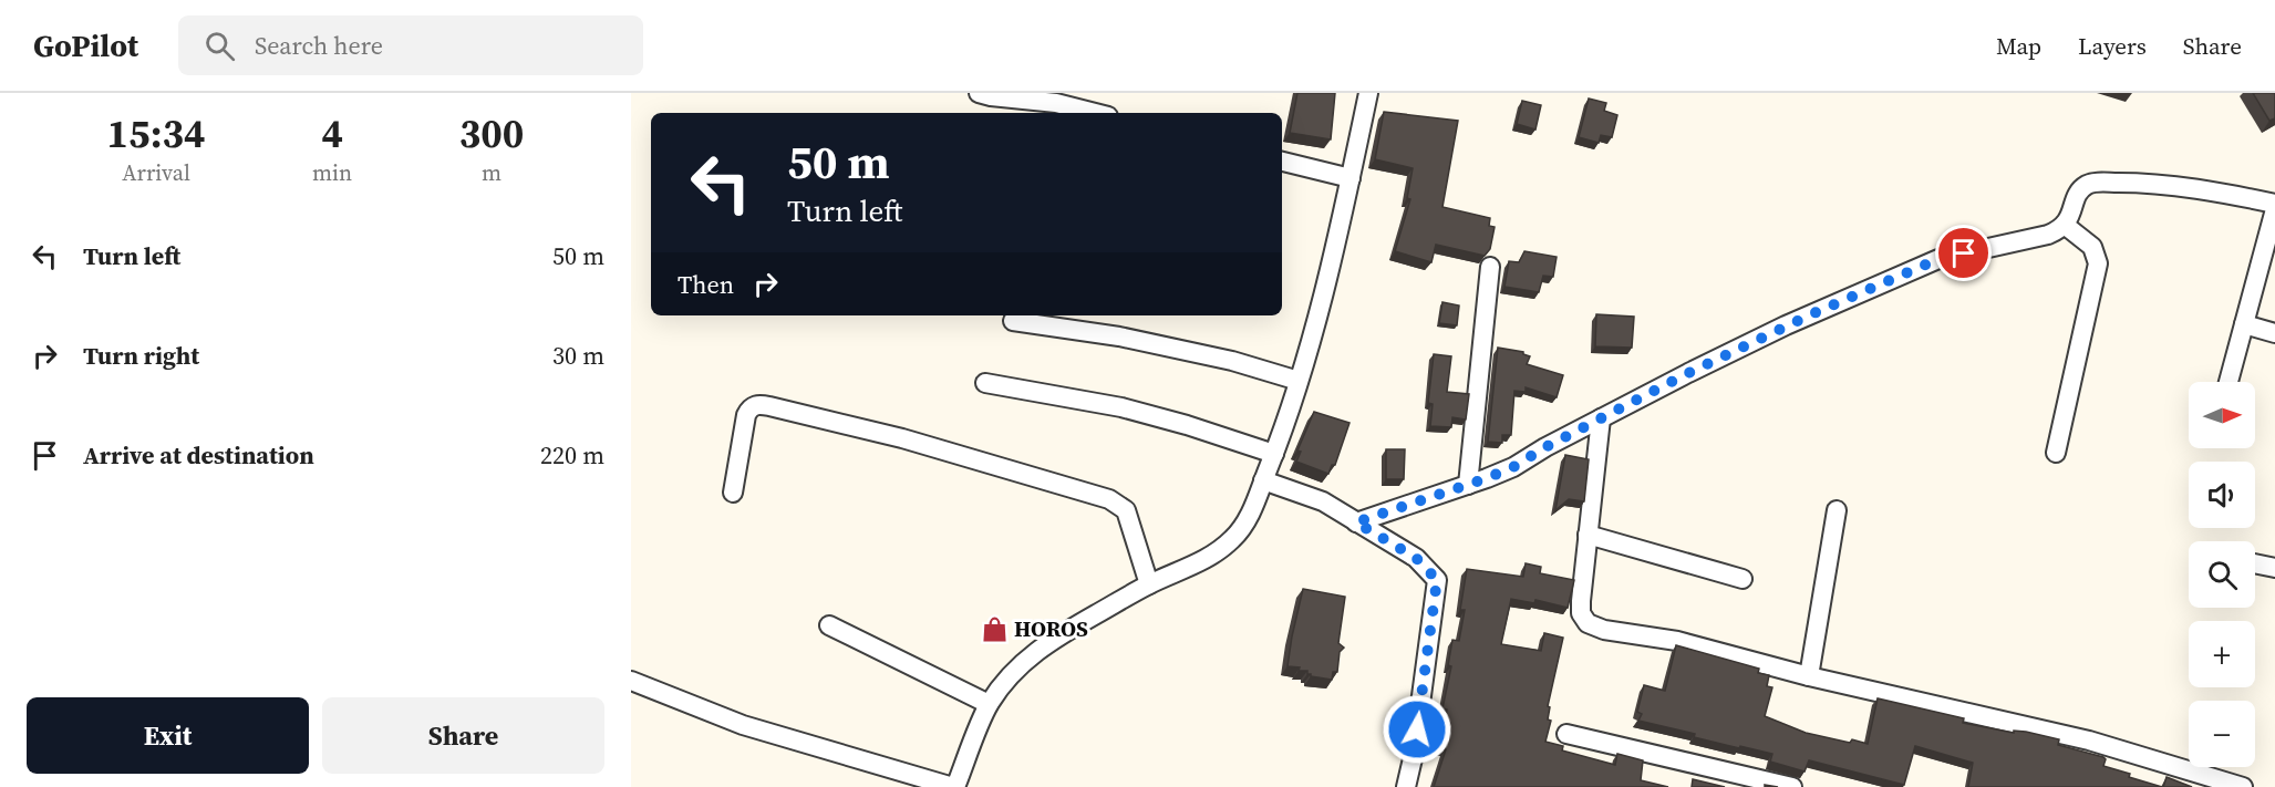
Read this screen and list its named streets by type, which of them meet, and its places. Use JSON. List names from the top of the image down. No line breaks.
{"places":{"shop":["HOROS"]},"north":"right","page":{"header":"GoPilot","search":"Search here","nav":["Map","Layers","Share"],"eta":["15:34","Arrival","4","min","300","m"],"turn":["50 m","Turn left"],"list":[{"name":"Turn left","value":"50 m"},{"name":"Turn right","value":"30 m"},{"name":"Arrive at destination","value":"220 m"}],"then":"Then","map_buttons":["+","−"],"buttons":["Exit","Share"]}}
